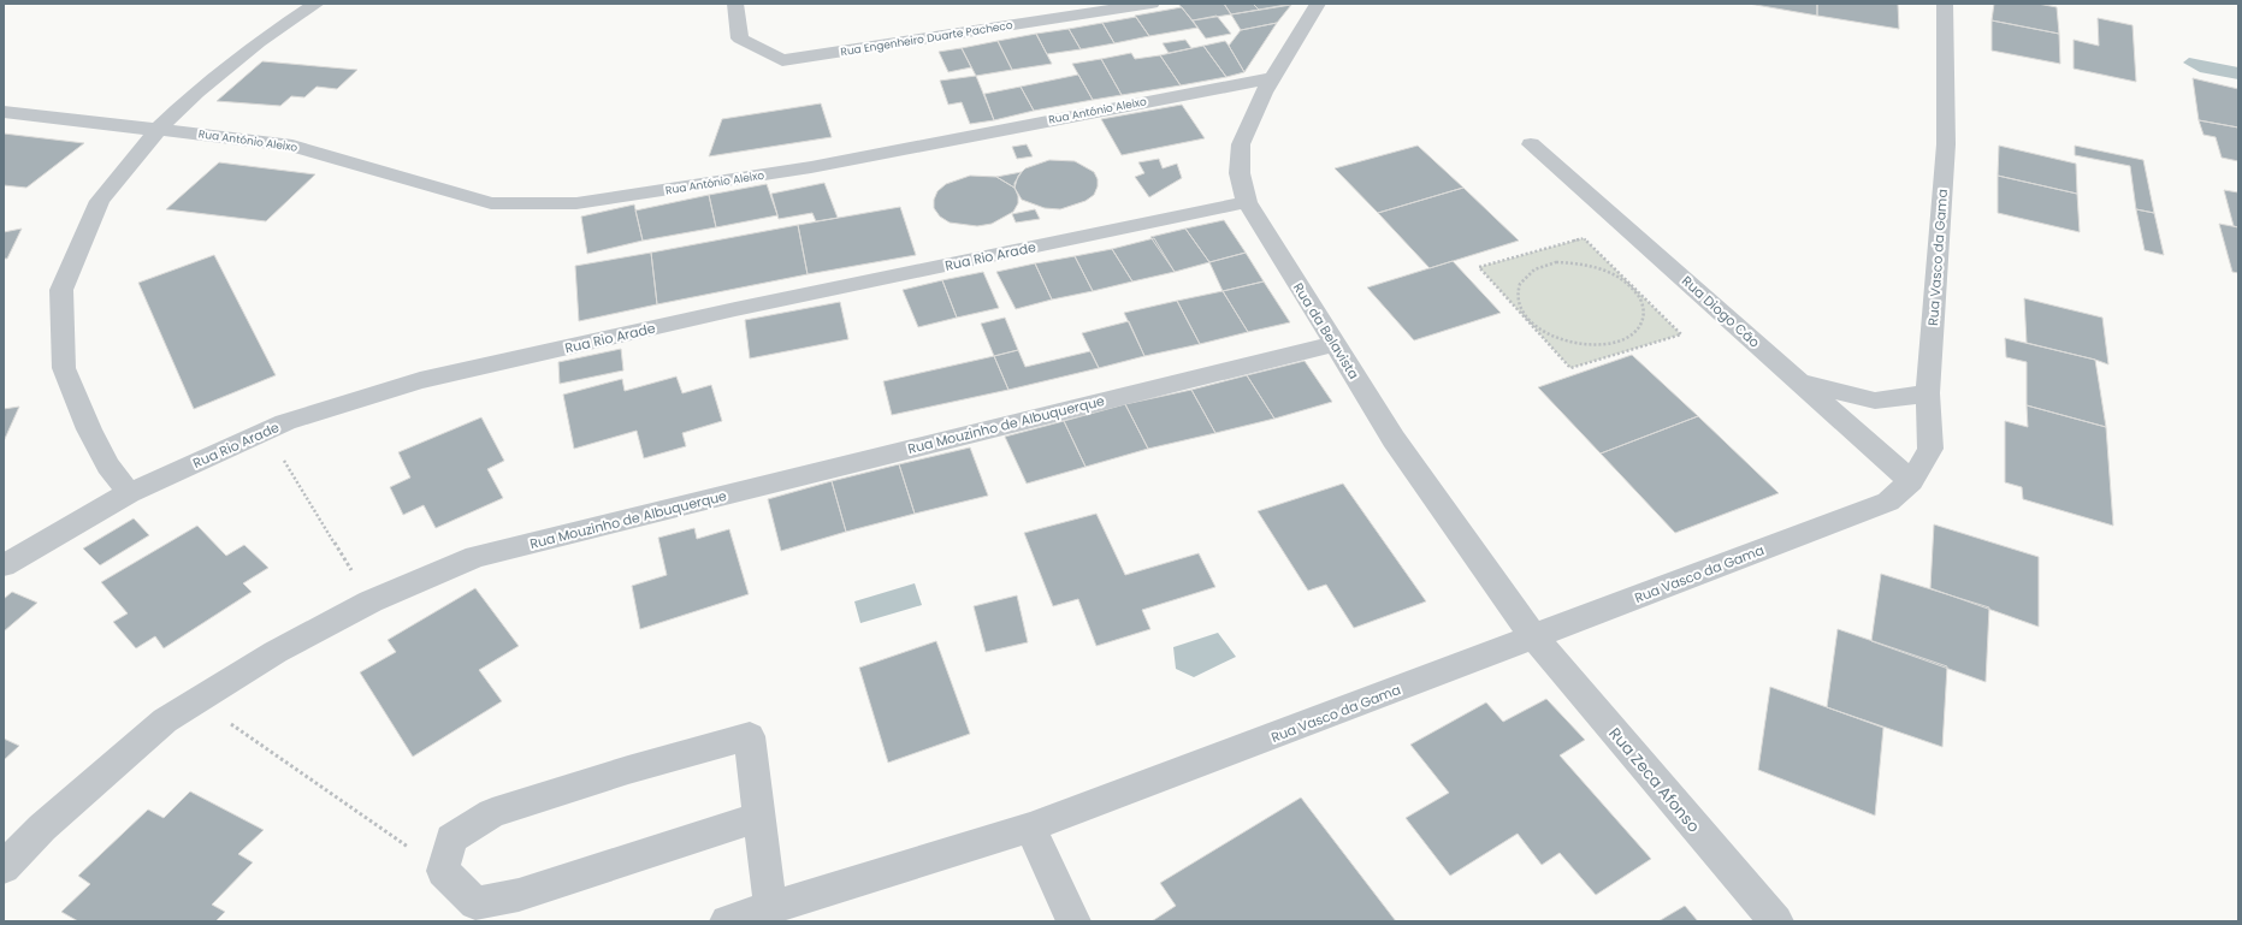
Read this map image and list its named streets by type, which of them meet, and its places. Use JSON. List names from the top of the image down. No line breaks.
{"streets":{"street":["Rua Engenheiro Duarte Pacheco","Rua António Aleixo","Rua Rio Arade","Rua Vasco da Gama","Rua Diogo Cão","Rua da Belavista","Rua Mouzinho de Albuquerque","Rua Zeca Afonso"]},"crossings":[["Rua António Aleixo","Rua da Belavista"],["Rua Rio Arade","Rua da Belavista"],["Rua Vasco da Gama","Rua Diogo Cão"],["Rua Vasco da Gama","Rua da Belavista"],["Rua Vasco da Gama","Rua Zeca Afonso"],["Rua da Belavista","Rua Mouzinho de Albuquerque"],["Rua da Belavista","Rua Zeca Afonso"]]}
